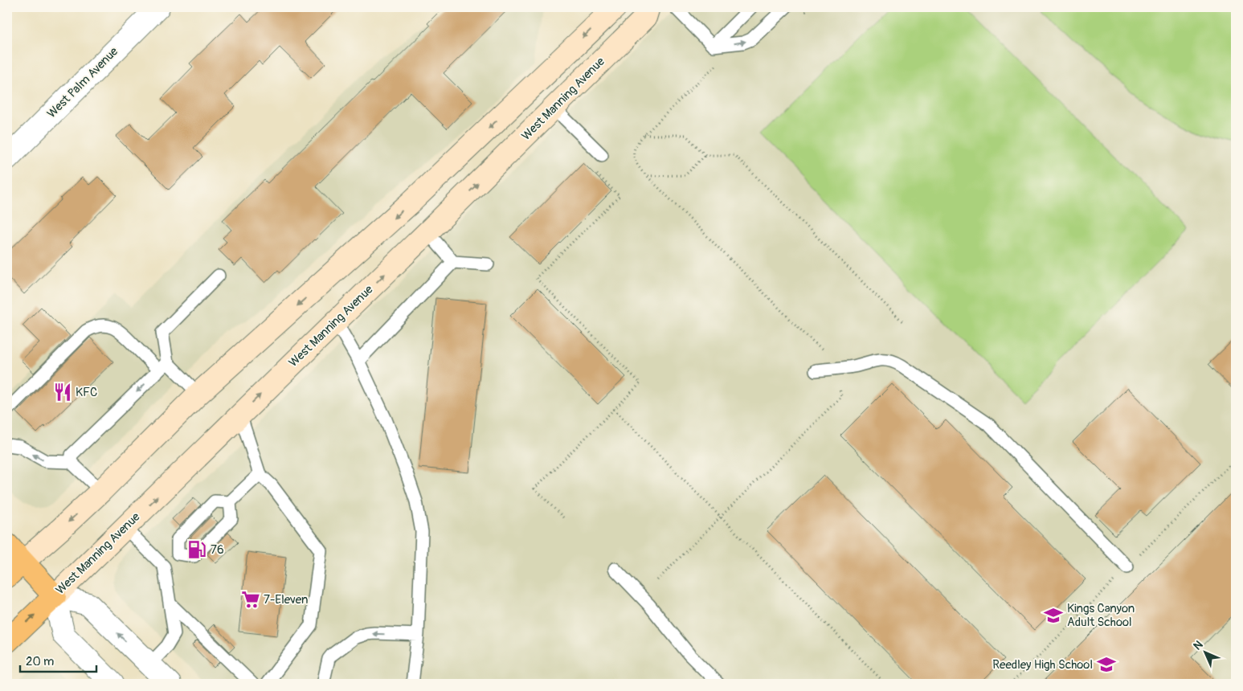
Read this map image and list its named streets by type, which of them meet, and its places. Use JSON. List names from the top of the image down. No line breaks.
{"streets":{"main road":["West Manning Avenue"],"street":["West Palm Avenue"]},"places":{"restaurant":["KFC"],"fuel station":["76"],"supermarket":["7-Eleven"],"school or university":["Kings Canyon Adult School","Reedley High School"]},"scale_bar":"20 m","north":"top left"}
